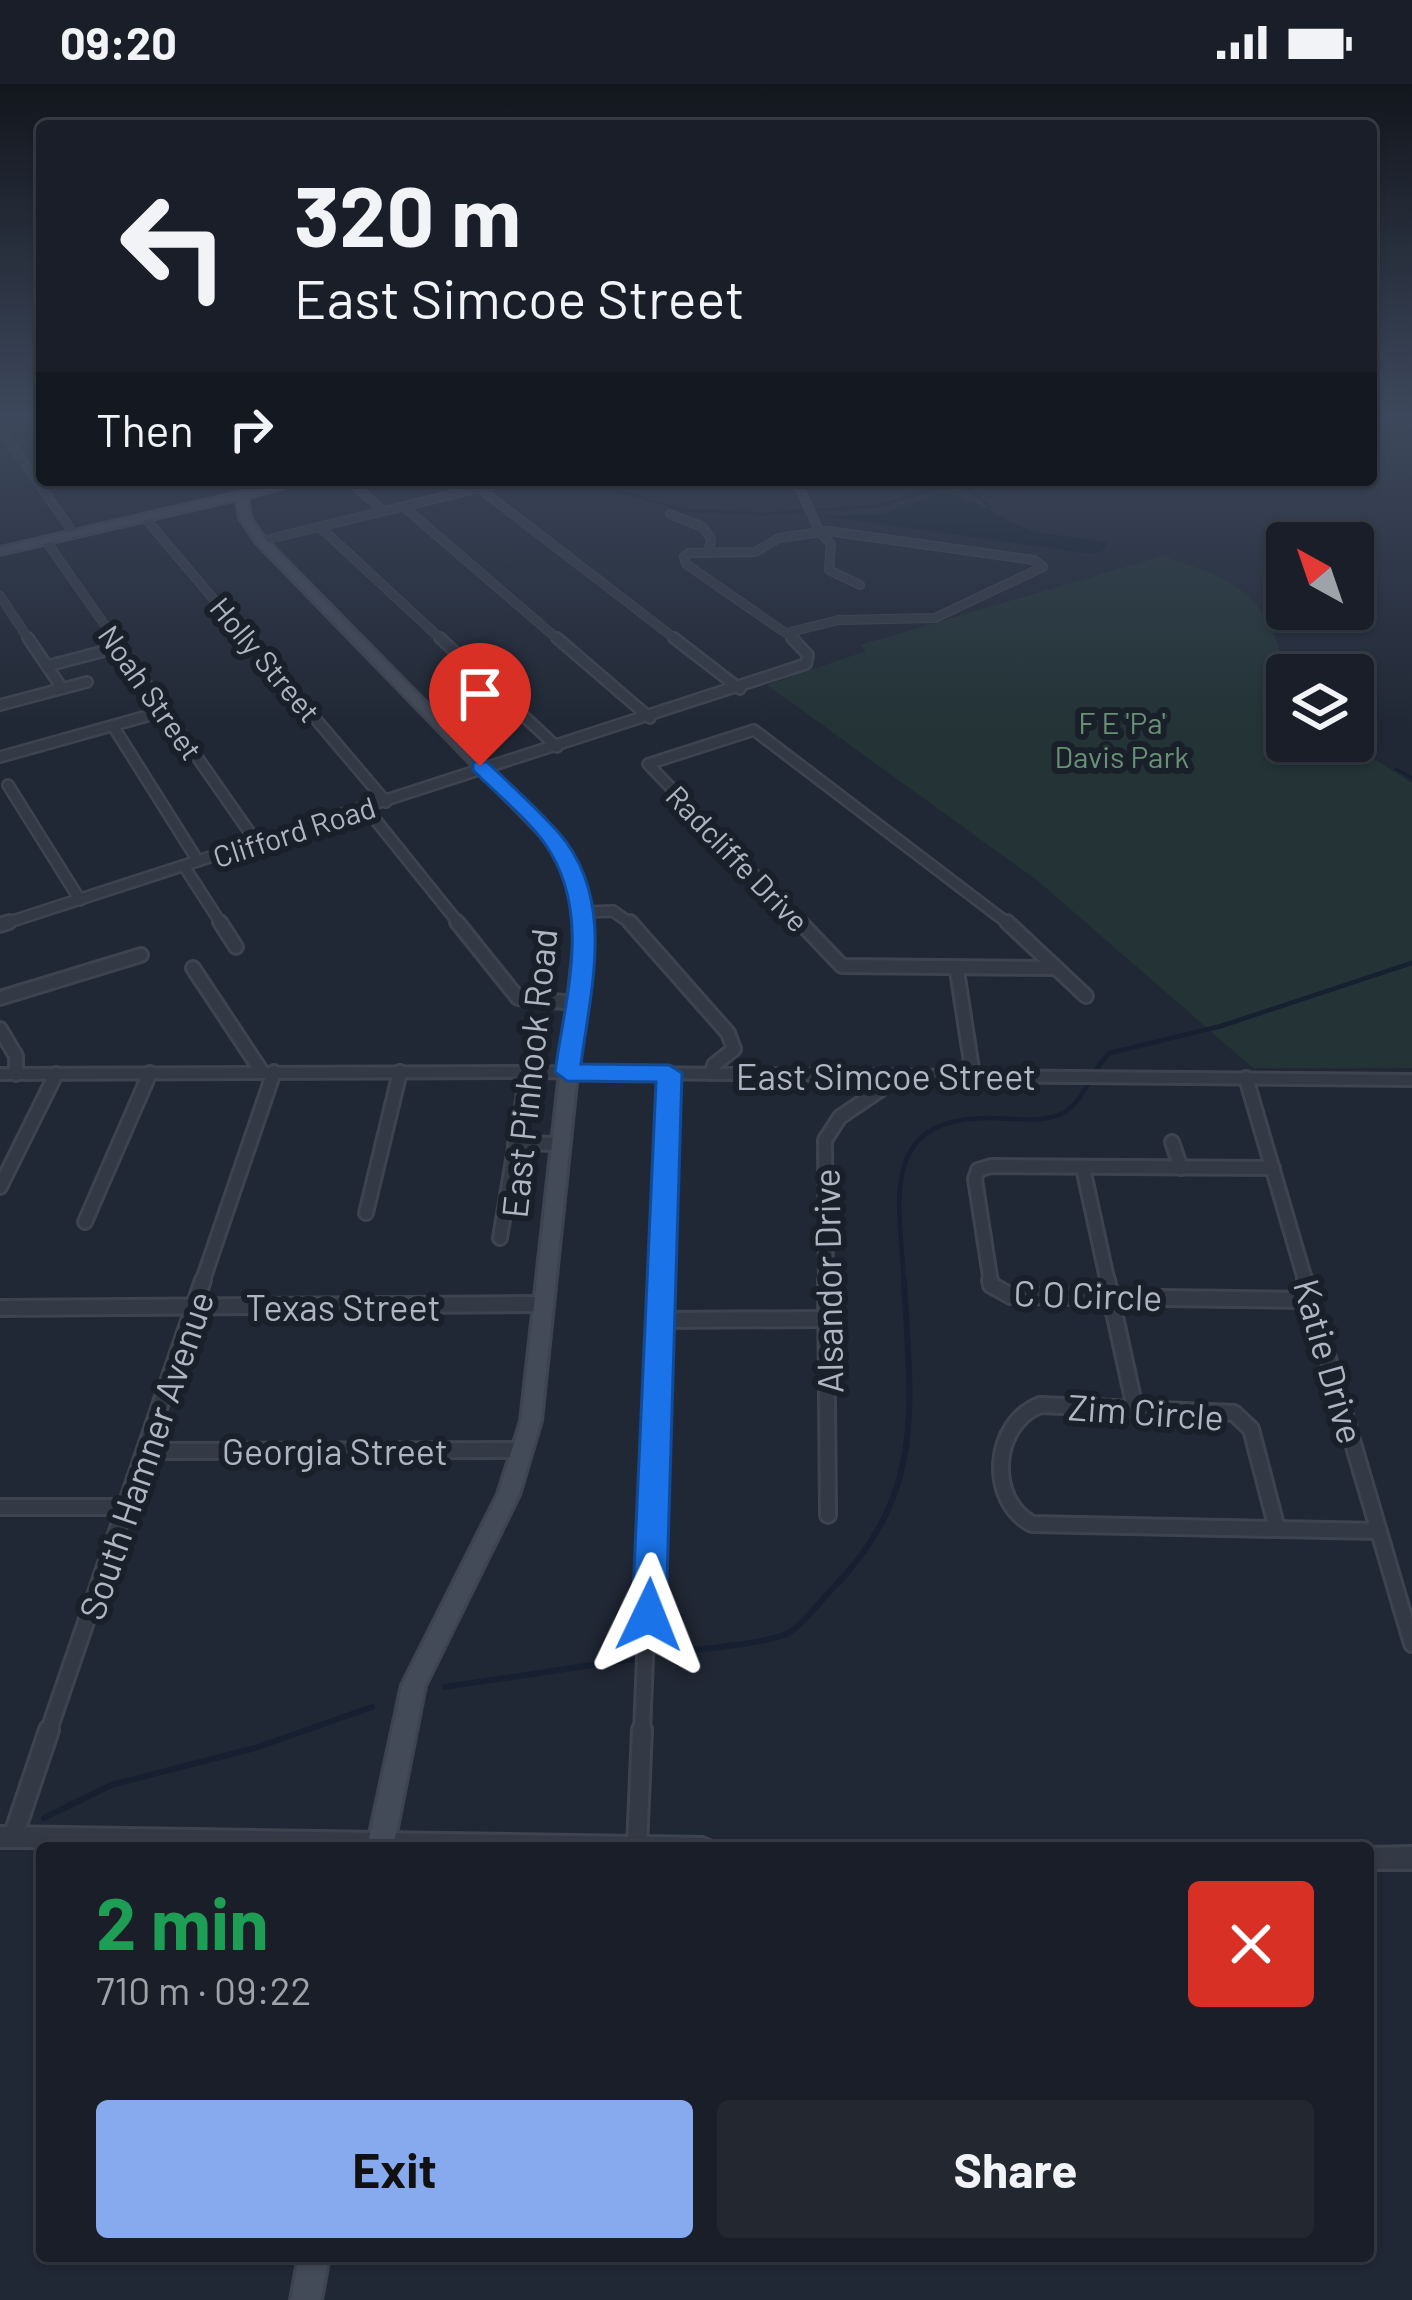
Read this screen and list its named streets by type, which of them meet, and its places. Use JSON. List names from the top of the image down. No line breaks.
{"streets":{"main road":["East Pinhook Road"],"street":["Holly Street","Noah Street","Clifford Road","Radcliffe Drive","East Simcoe Street","Alsandor Drive","C O Circle","Texas Street","Katie Drive","Zim Circle","Georgia Street","South Hamner Avenue"]},"crossings":[["Holly Street","Clifford Road"],["Noah Street","Clifford Road"],["Clifford Road","East Pinhook Road"],["East Pinhook Road","East Simcoe Street"],["East Pinhook Road","Texas Street"],["East Pinhook Road","Georgia Street"],["East Simcoe Street","Alsandor Drive"],["East Simcoe Street","Katie Drive"],["East Simcoe Street","South Hamner Avenue"],["C O Circle","Katie Drive"],["Texas Street","South Hamner Avenue"],["Katie Drive","Zim Circle"],["Georgia Street","South Hamner Avenue"]],"parks":["F E 'Pa' Davis Park"],"north":"top left","page":{"status":"09:20","turn":["320 m","East Simcoe Street"],"then":"Then","heading":["2 min","710 m · 09:22"],"buttons":["Exit","Share"]}}
